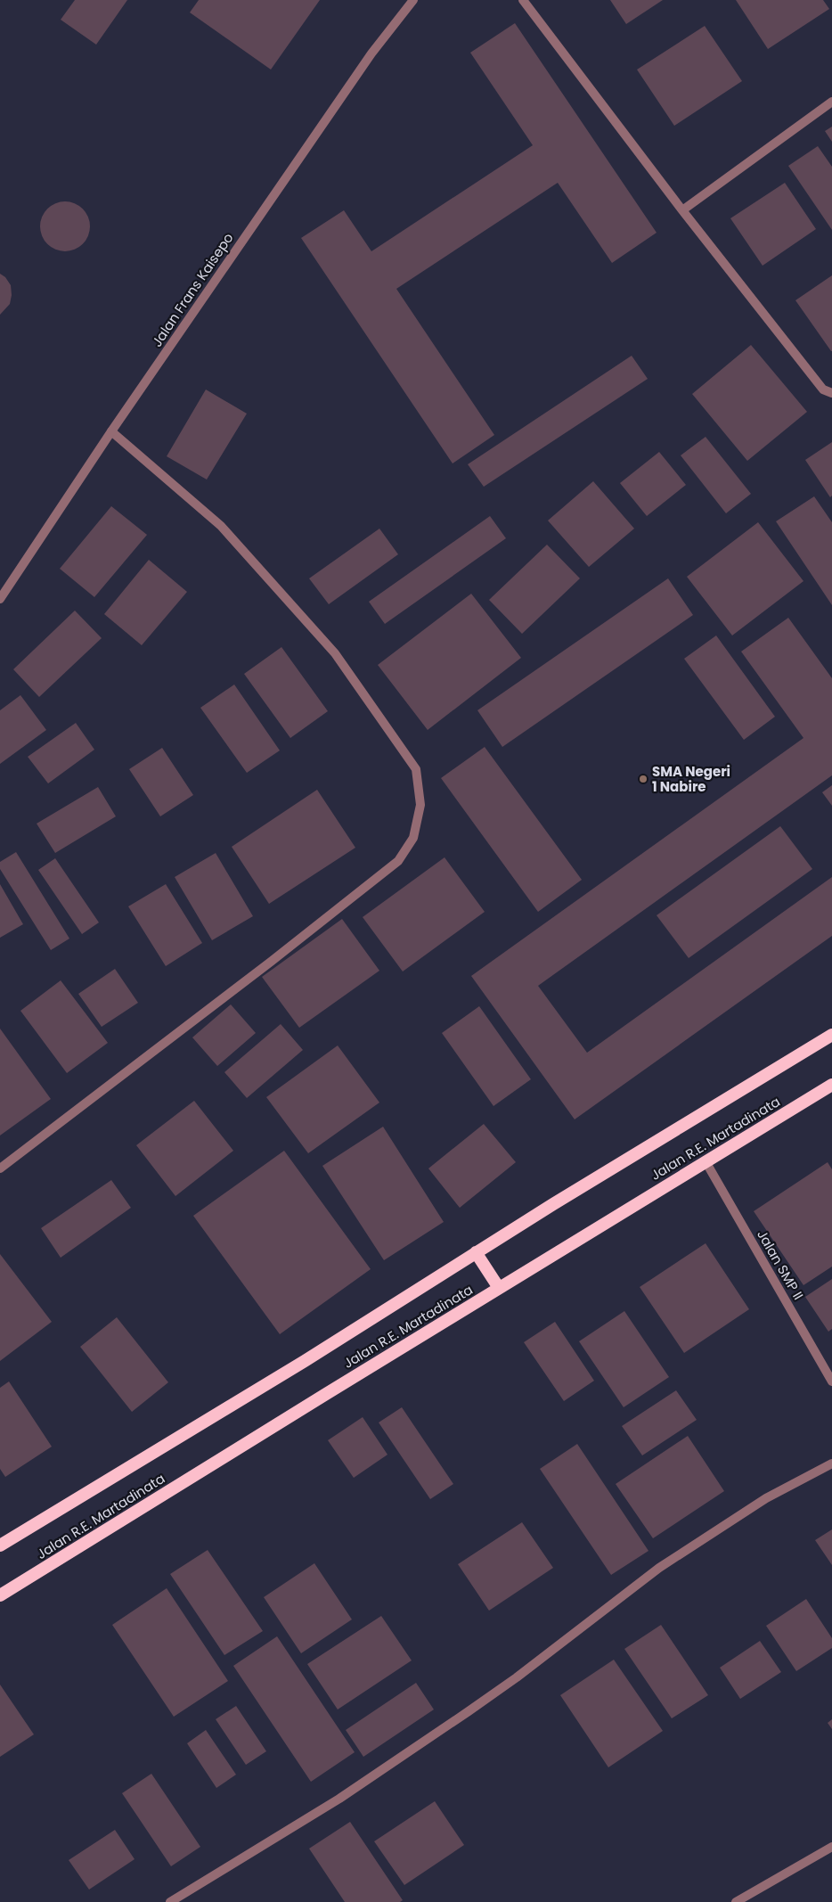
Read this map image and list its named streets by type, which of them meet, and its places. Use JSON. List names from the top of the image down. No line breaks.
{"streets":{"highway":["Jalan R.E. Martadinata"],"street":["Jalan Frans Kaisepo","Jalan SMP II"]},"crossings":[["Jalan R.E. Martadinata","Jalan SMP II"]],"places":["SMA Negeri 1 Nabire"]}
